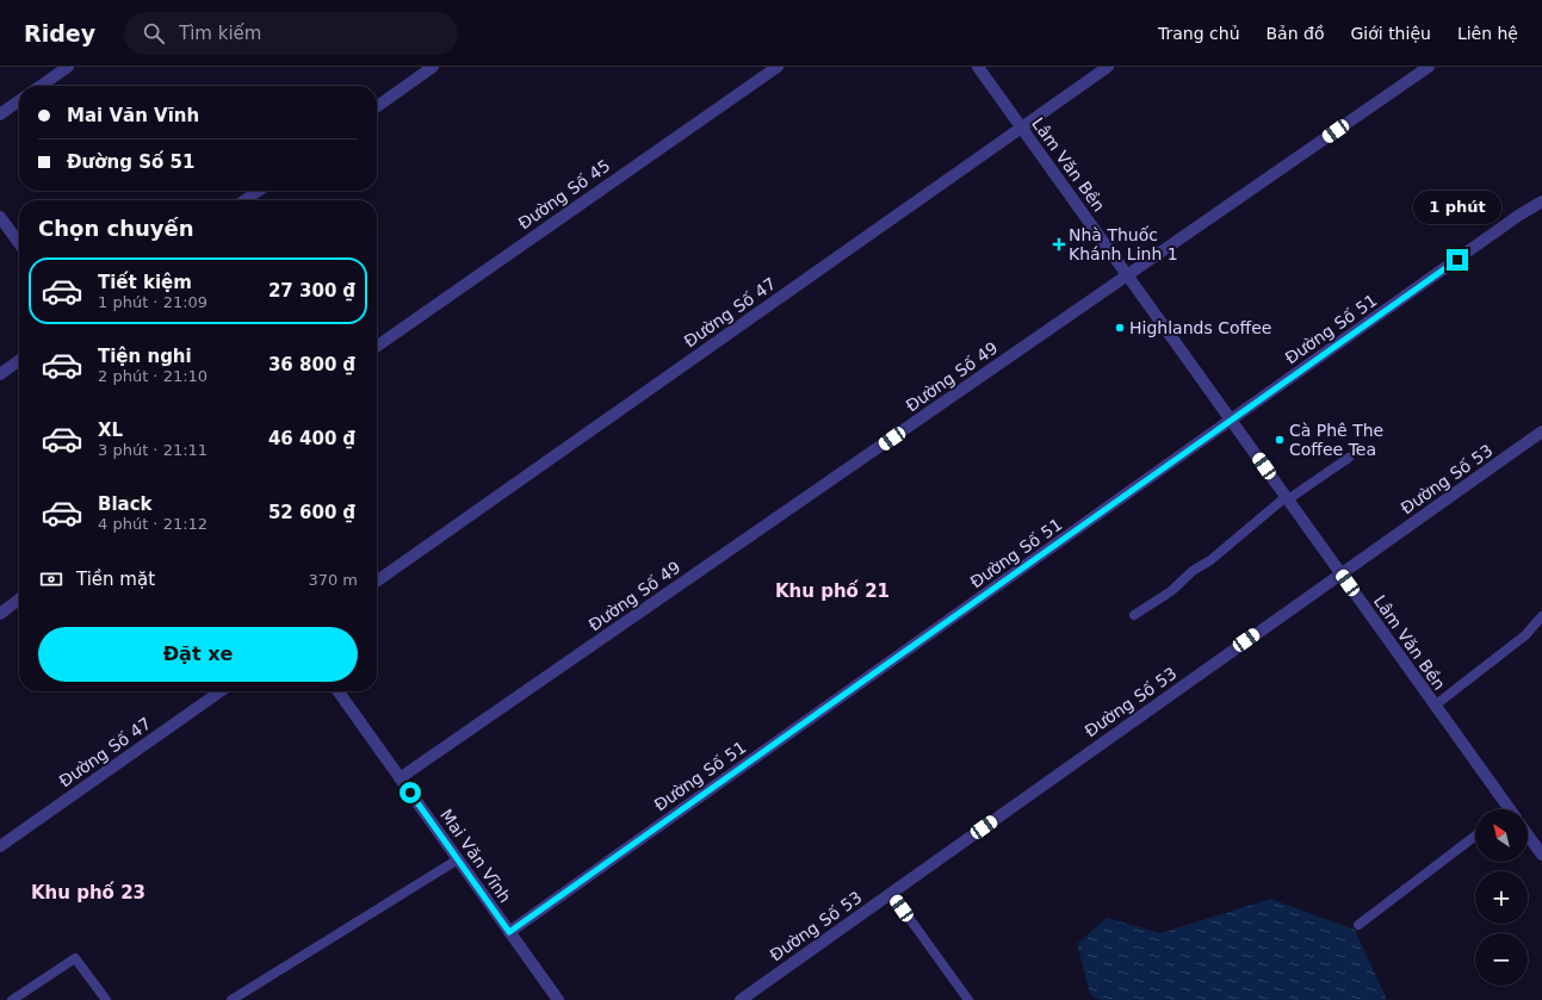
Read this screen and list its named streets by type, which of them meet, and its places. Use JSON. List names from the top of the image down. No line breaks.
{"streets":{"street":["Lâm Văn Bền","Đường Số 45","Đường Số 47","Đường Số 51","Đường Số 49","Đường Số 53","Mai Văn Vĩnh"]},"crossings":[["Lâm Văn Bền","Đường Số 47"],["Lâm Văn Bền","Đường Số 51"],["Lâm Văn Bền","Đường Số 49"],["Lâm Văn Bền","Đường Số 53"],["Đường Số 51","Mai Văn Vĩnh"],["Đường Số 49","Mai Văn Vĩnh"]],"districts":["Khu phố 21","Khu phố 23"],"places":{"health":["Nhà Thuốc Khánh Linh 1"],"other":["Highlands Coffee","Cà Phê The Coffee Tea"]},"north":"top left","page":{"header":"Ridey","search":"Tìm kiếm","nav":["Trang chủ","Bản đồ","Giới thiệu","Liên hệ"],"banner":["Mai Văn Vĩnh","Đường Số 51"],"bubble":"1 phút","heading":"Chọn chuyến","list":[{"name":"Tiết kiệm","note":"1 phút · 21:09","value":"27 300 ₫"},{"name":"Tiện nghi","note":"2 phút · 21:10","value":"36 800 ₫"},{"name":"XL","note":"3 phút · 21:11","value":"46 400 ₫"},{"name":"Black","note":"4 phút · 21:12","value":"52 600 ₫"}],"pay":["Tiền mặt","370 m"],"buttons":"Đặt xe","map_buttons":["+","−"]}}
